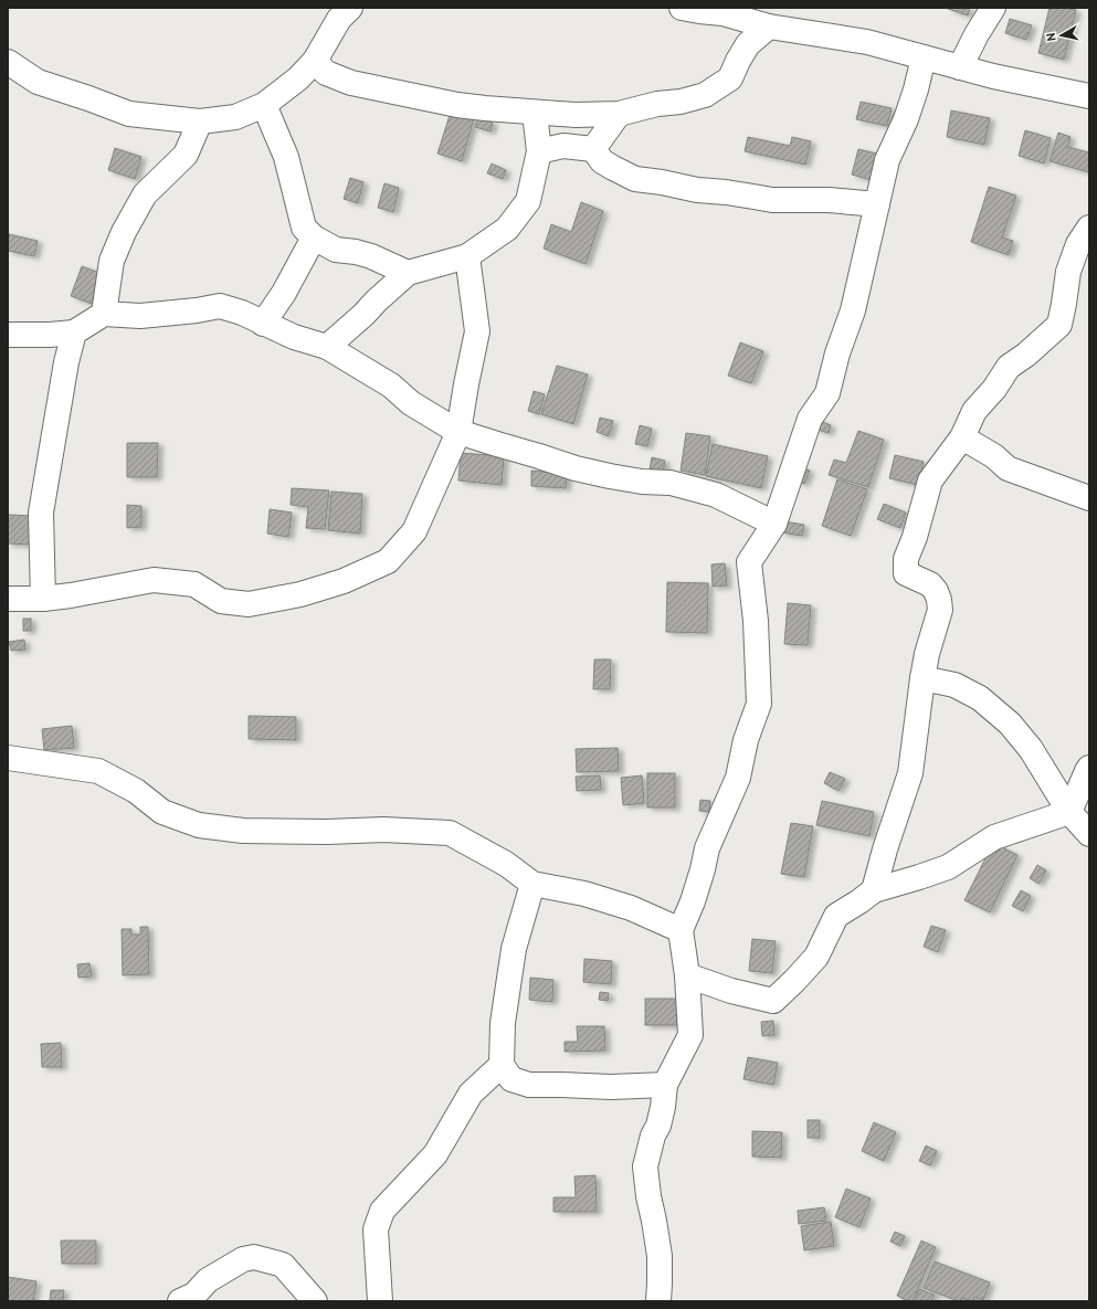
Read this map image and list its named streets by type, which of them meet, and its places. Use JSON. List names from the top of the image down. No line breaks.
{"north":"left"}
